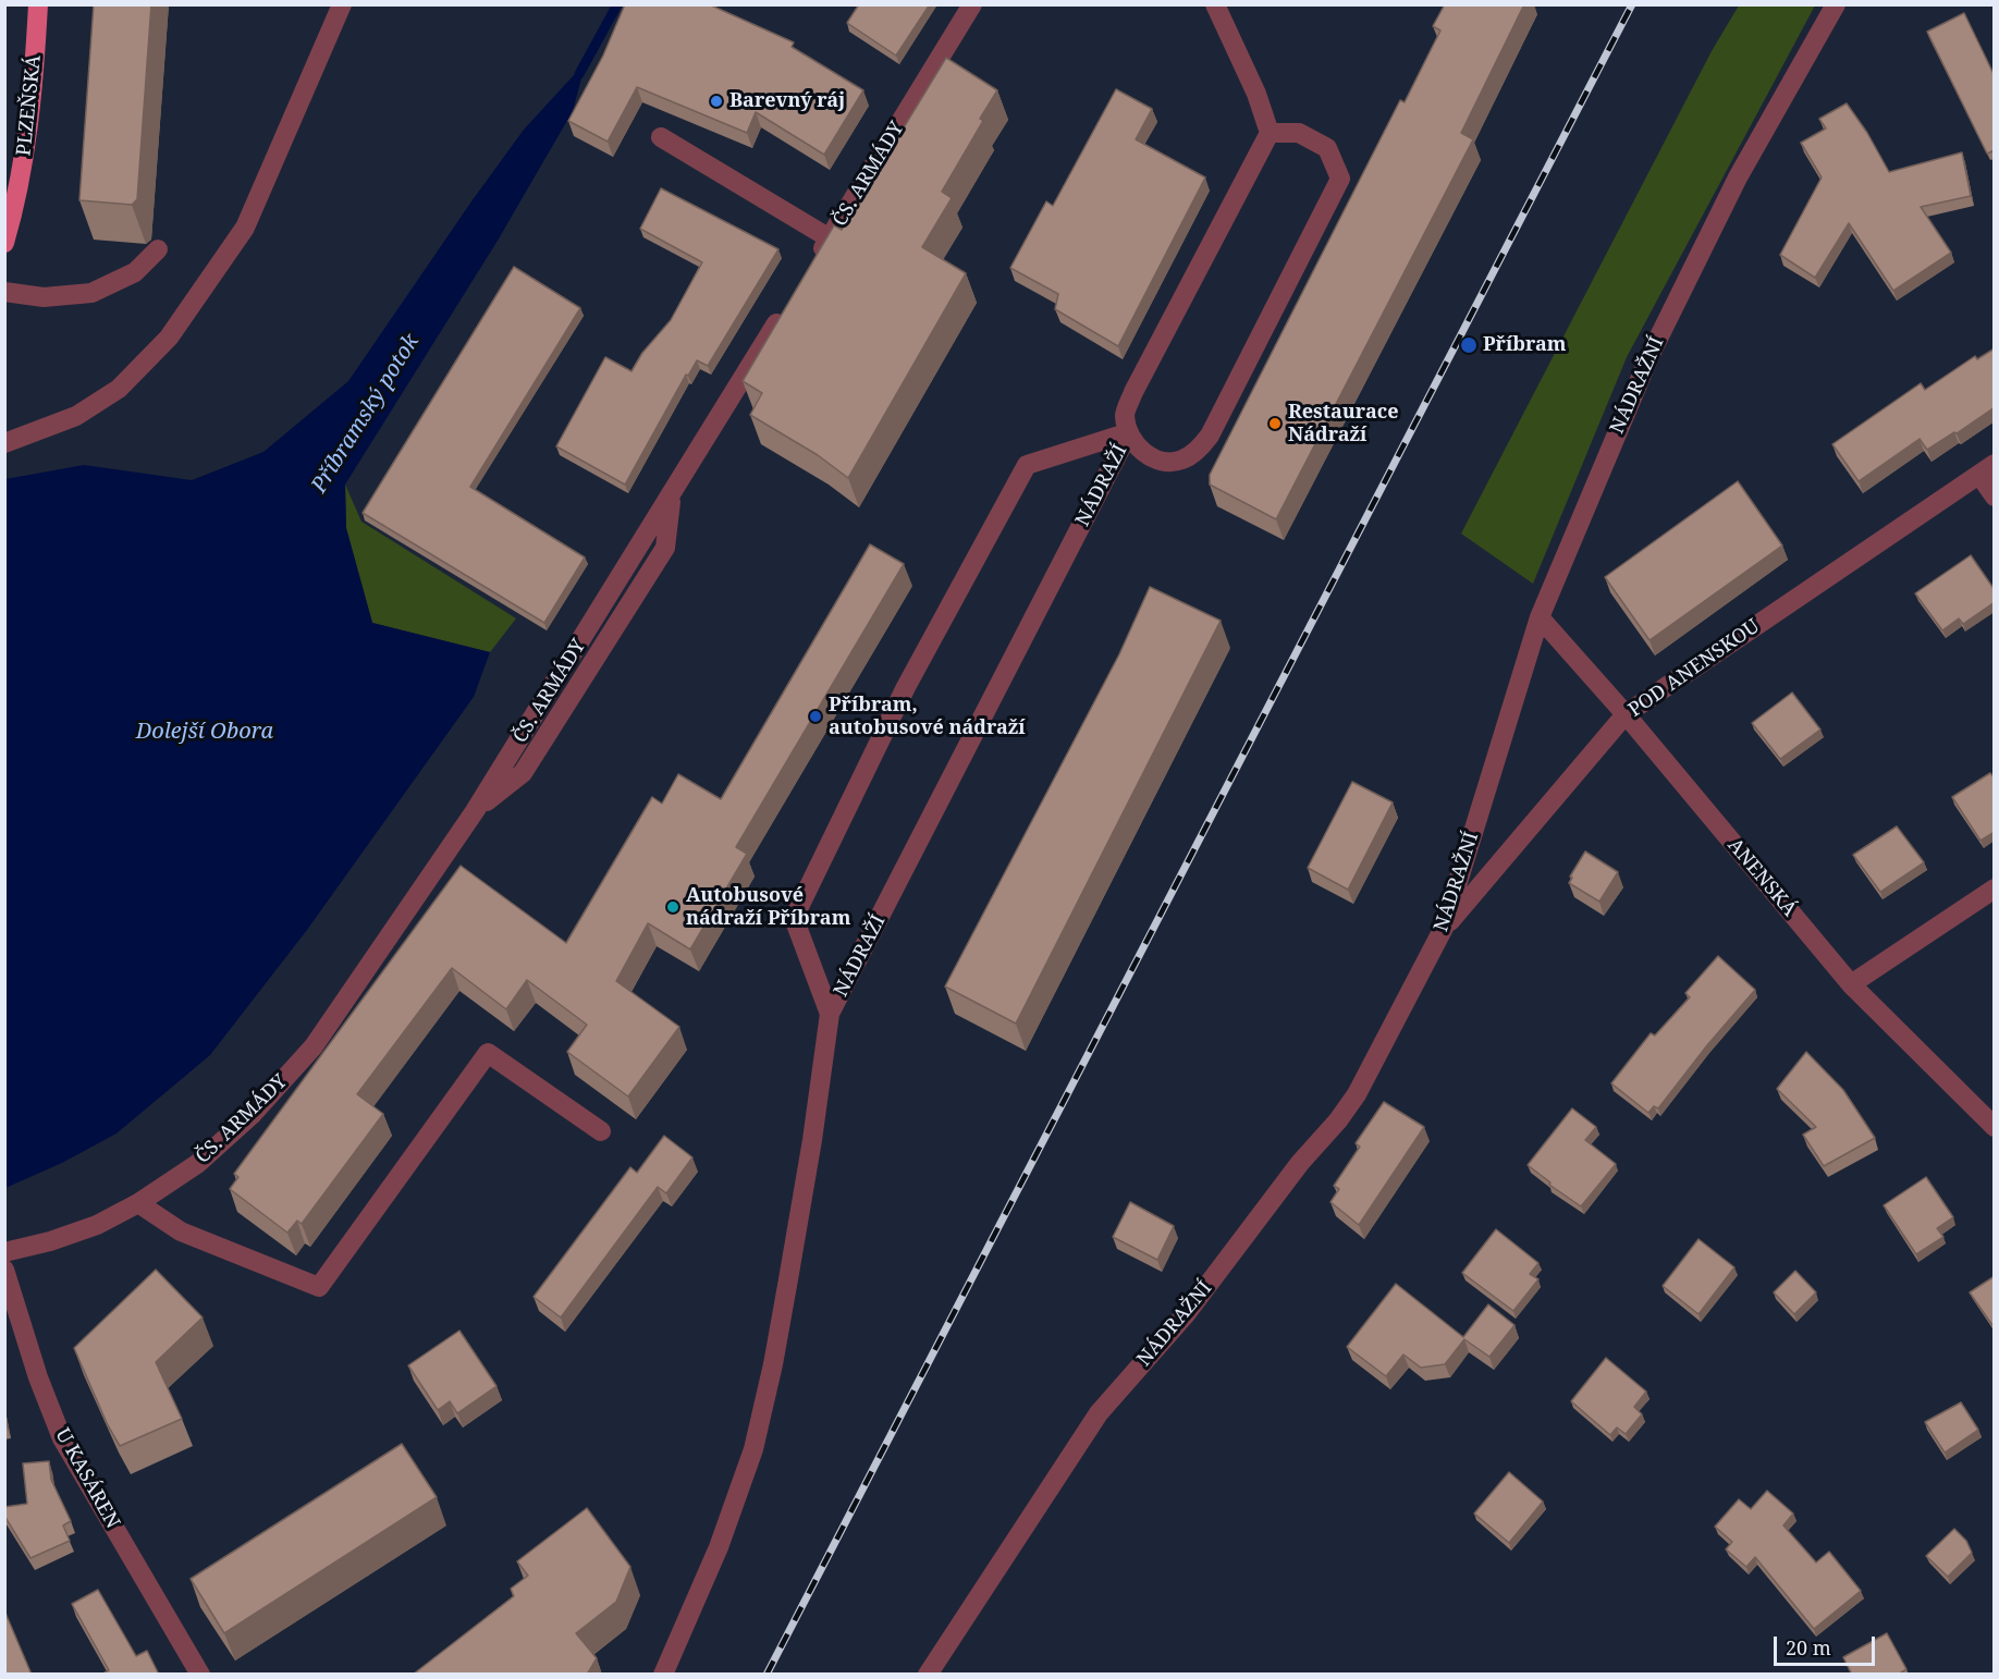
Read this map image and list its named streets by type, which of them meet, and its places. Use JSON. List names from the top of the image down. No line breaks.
{"streets":{"main road":["PLZEŇSKÁ"],"street":["ČS. ARMÁDY","NÁDRAŽNÍ","NÁDRAŽÍ","POD ANENSKOU","ANENSKÁ","U KASÁREN"]},"crossings":[["NÁDRAŽNÍ","POD ANENSKOU"],["NÁDRAŽNÍ","ANENSKÁ"],["POD ANENSKOU","ANENSKÁ"]],"water":["Příbramský potok","Dolejší Obora"],"places":["Barevný ráj","Příbram","Restaurace Nádraží","Příbram, autobusové nádraží","Autobusové nádraží Příbram"],"scale_bar":"20 m"}
